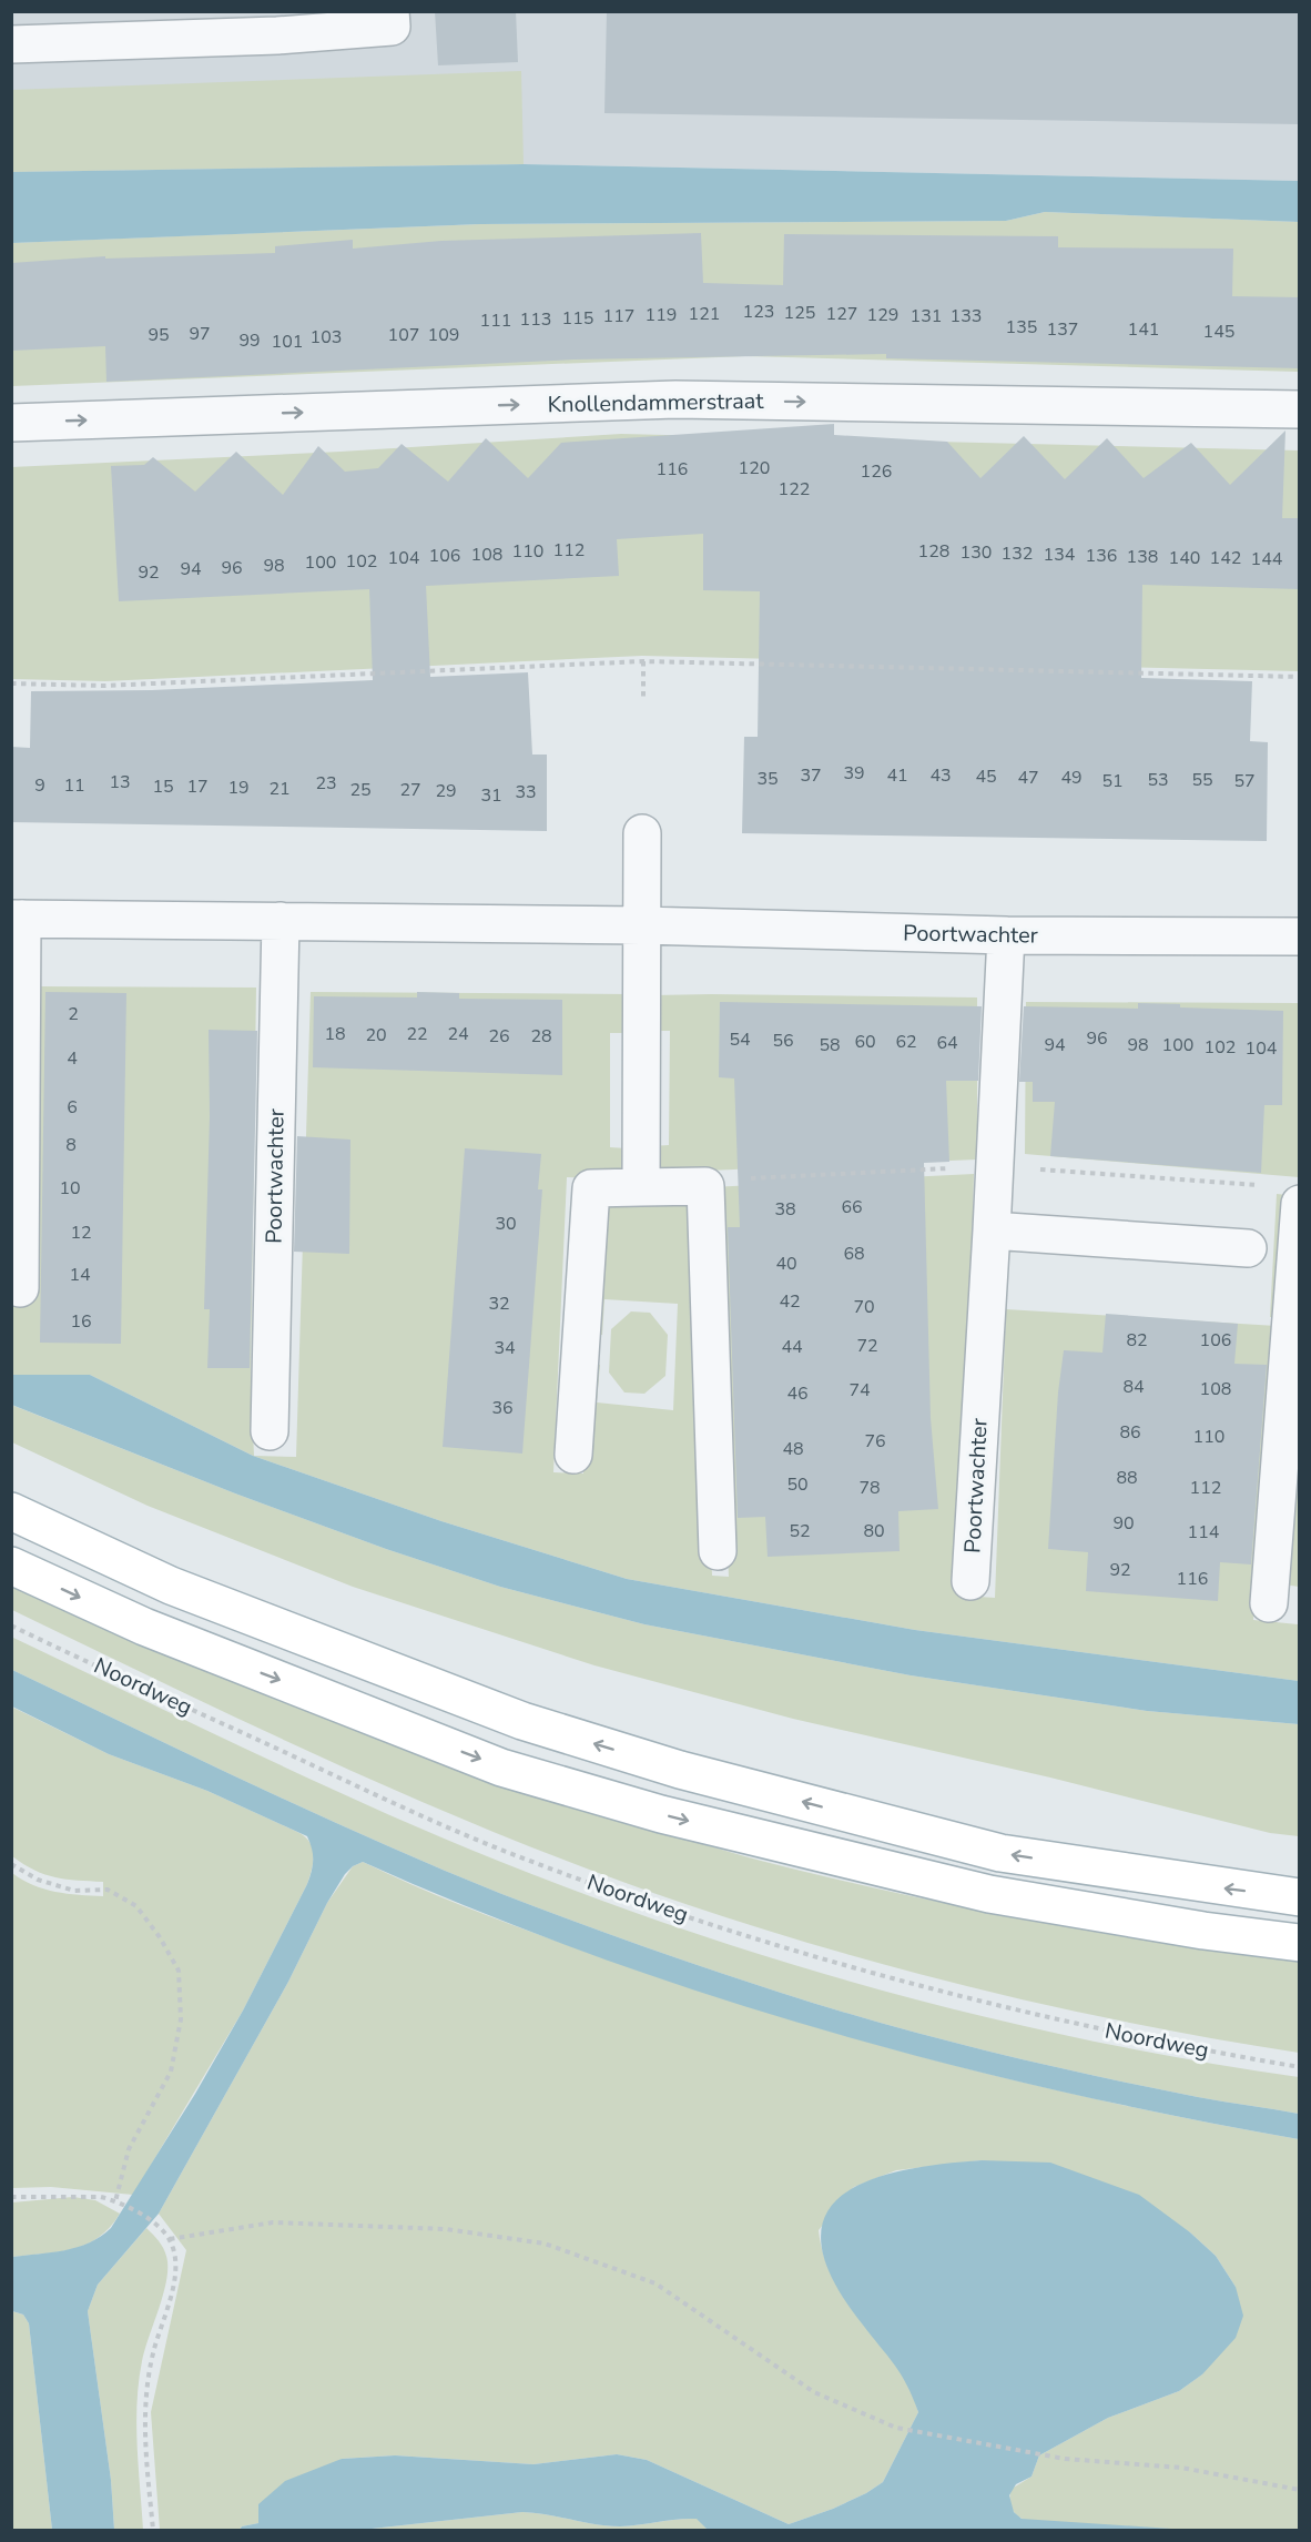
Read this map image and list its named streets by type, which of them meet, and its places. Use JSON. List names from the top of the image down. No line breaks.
{"streets":{"street":["Knollendammerstraat","Poortwachter"],"path":["Noordweg"]},"one_way":["Knollendammerstraat"],"house_numbers":["123","125","121","127","119","129","117","131","133","115","113","111","135","137","141","145","97","95","107","109","103","99","101","120","116","126","122","112","110","128","130","132","108","134","106","136","138","104","140","142","144","102","100","98","96","94","92","39","37","41","43","45","47","49","35","53","55","51","57","13","23","9","11","15","17","19","21","25","27","29","33","31","2","18","22","24","20","26","28","96","54","56","60","62","64","58","94","98","100","102","104","4","6","8","10","66","38","30","12","68","40","14","42","32","70","16","82","106","72","44","34","84","108","74","46","36","86","110","76","48","88","50","78","112","90","52","80","114","92","116"]}
